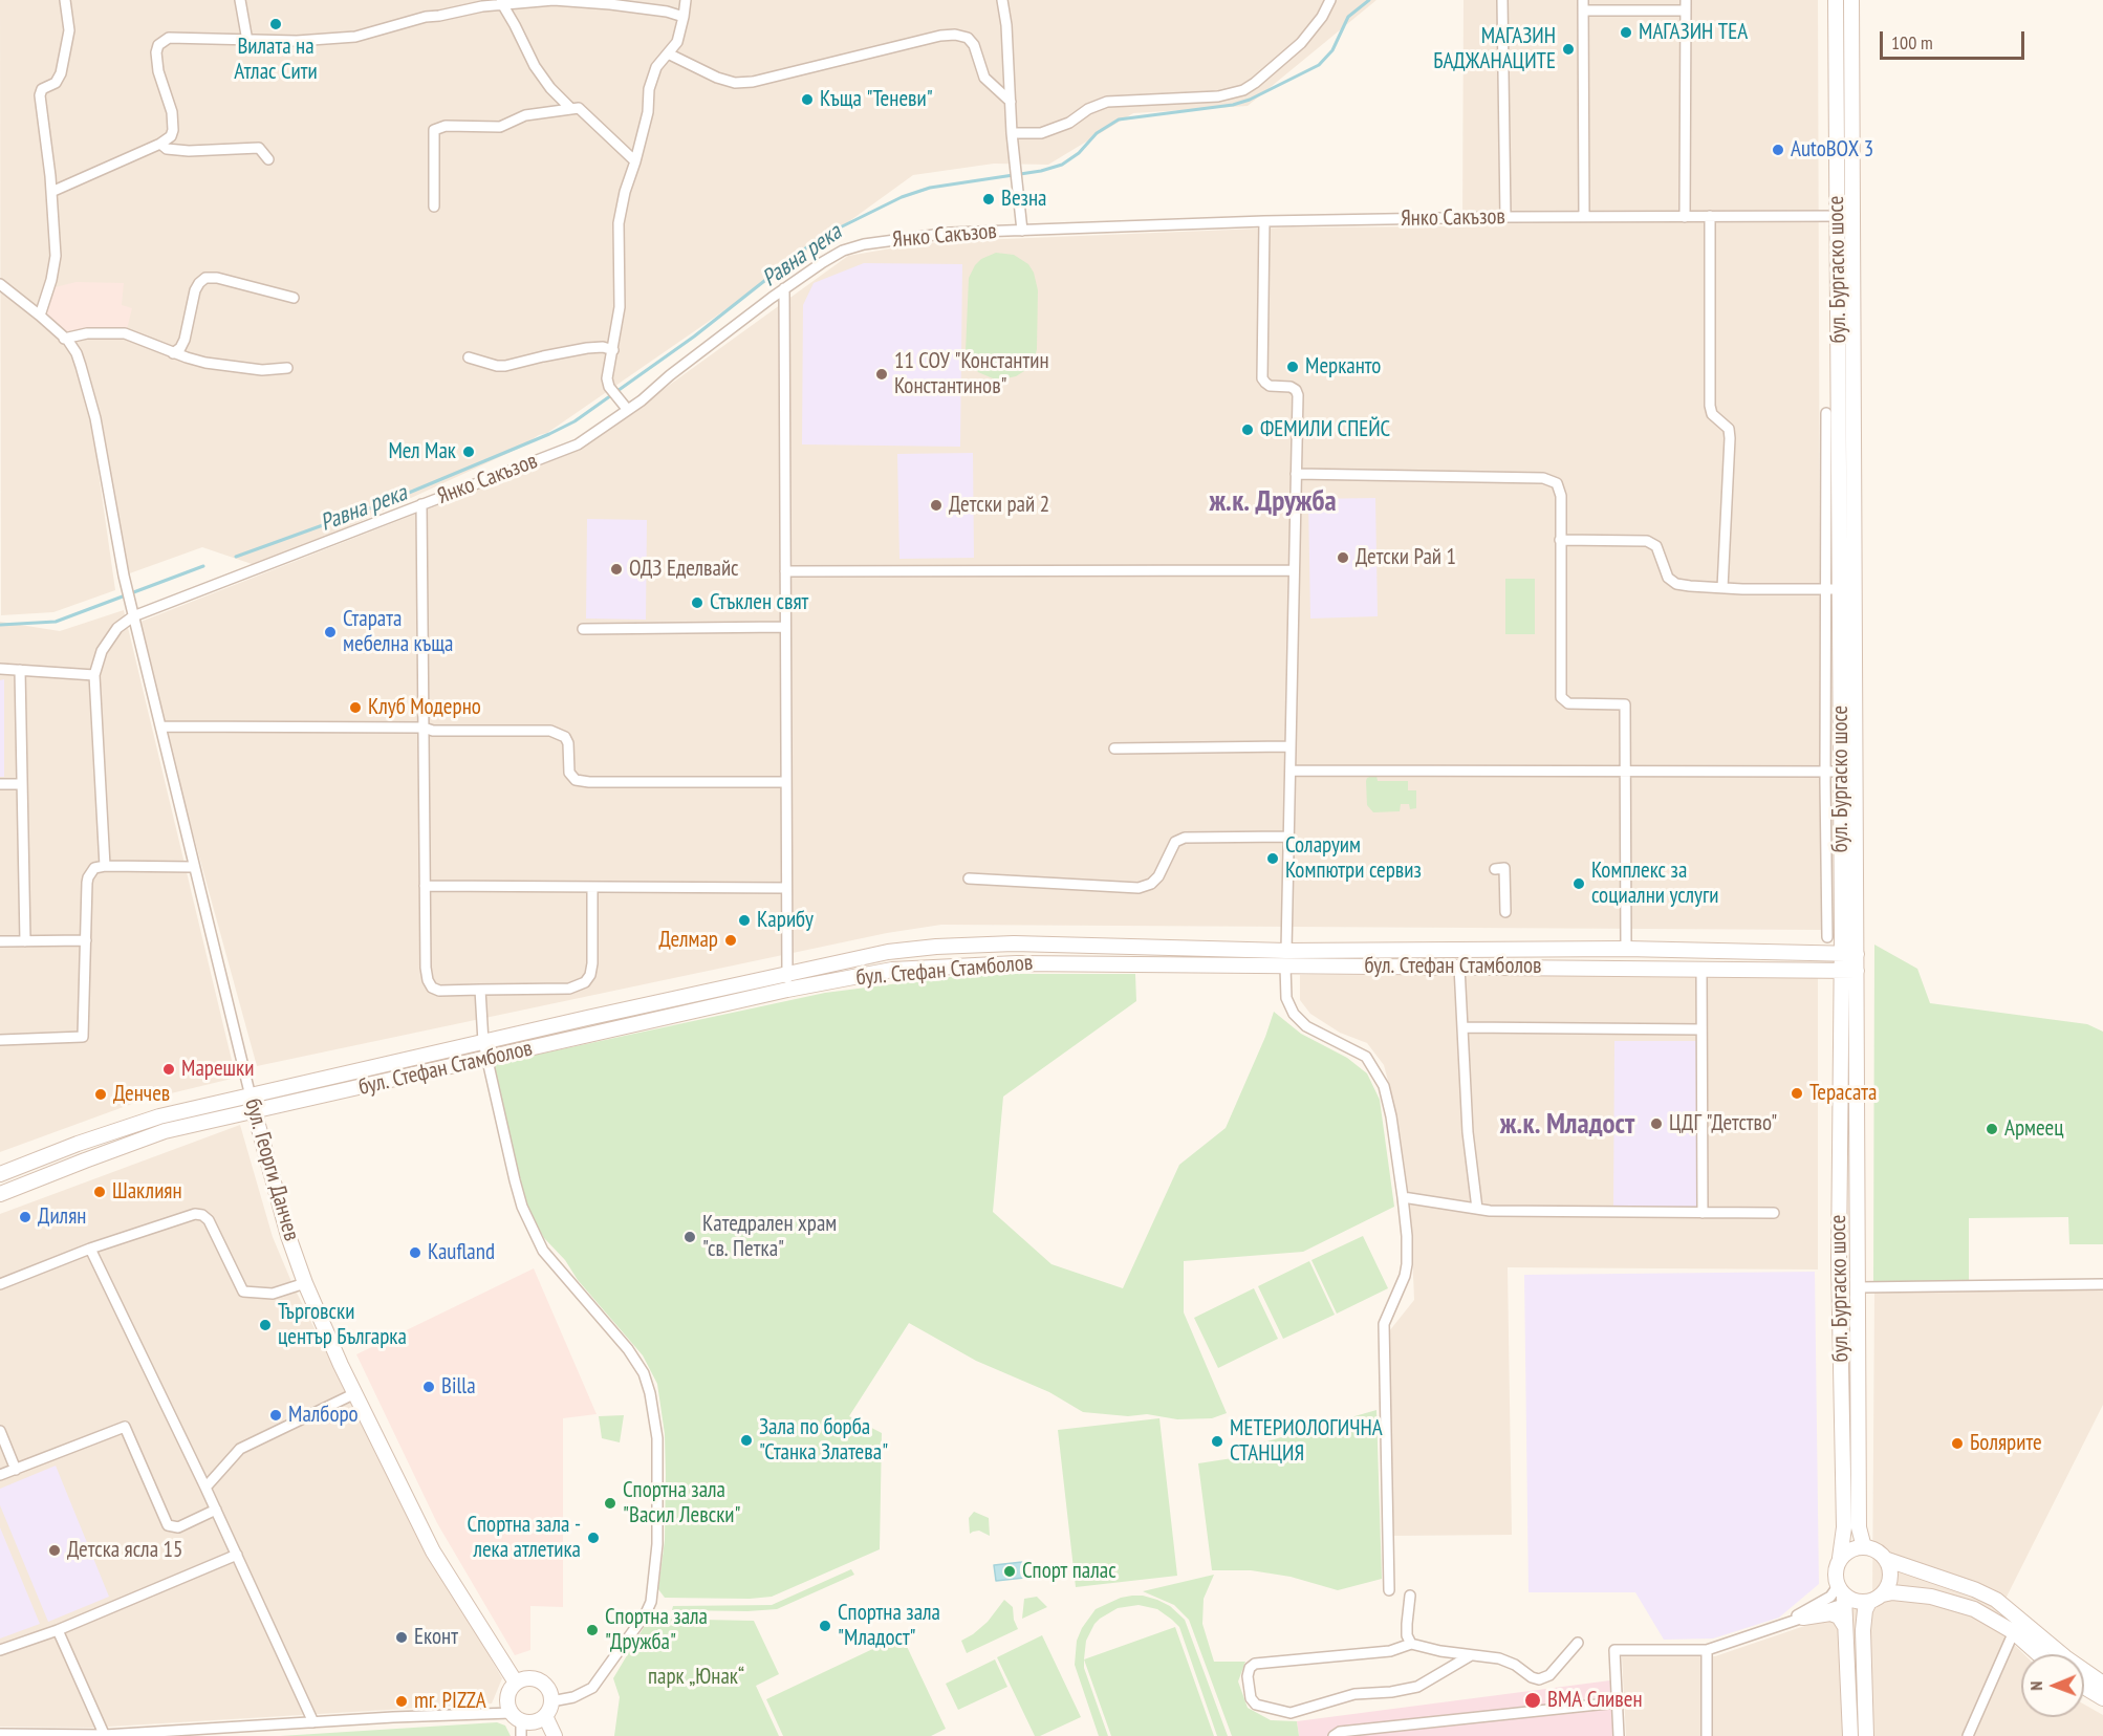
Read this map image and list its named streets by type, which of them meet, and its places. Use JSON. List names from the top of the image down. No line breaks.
{"streets":{"main road":["бул. Бургаско шосе","бул. Стефан Стамболов","бул. Георги Данчев"],"street":["Янко Сакъзов"]},"crossings":[["Янко Сакъзов","бул. Бургаско шосе"],["Янко Сакъзов","бул. Георги Данчев"],["бул. Бургаско шосе","бул. Стефан Стамболов"],["бул. Стефан Стамболов","бул. Георги Данчев"]],"districts":["ж.к. Дружба","ж.к. Младост"],"water":["Равна река"],"parks":["парк „Юнак“"],"places":["Вилата на Атлас Сити","МАГАЗИН ТЕА","МАГАЗИН БАДЖАНАЦИТЕ","Къща \"Теневи\"","AutoBOX 3","Везна","Мерканто","11 СОУ \"Константин Константинов\"","ФЕМИЛИ СПЕЙС","Мел Мак","Детски рай 2","Детски Рай 1","ОДЗ Еделвайс","Стъклен свят","Старата мебелна къща","Клуб Модерно","Соларуим Компютри сервиз","Комплекс за социални услуги","Карибу","Делмар","Марешки","Терасата","Денчев","ЦДГ \"Детство\"","Армеец","Шаклиян","Дилян","Катедрален храм \"св. Петка\"","Kaufland","Търговски център Българка","Billa","Малборо","Зала по борба \"Станка Златева\"","МЕТЕРИОЛОГИЧНА СТАНЦИЯ","Болярите","Спортна зала \"Васил Левски\"","Спортна зала - лека атлетика","Детска ясла 15","Спорт палас","Спортна зала \"Младост\"","Спортна зала \"Дружба\"","Еконт","ВМА Сливен","mr. PIZZA"],"scale_bar":"100 m","north":"left"}
